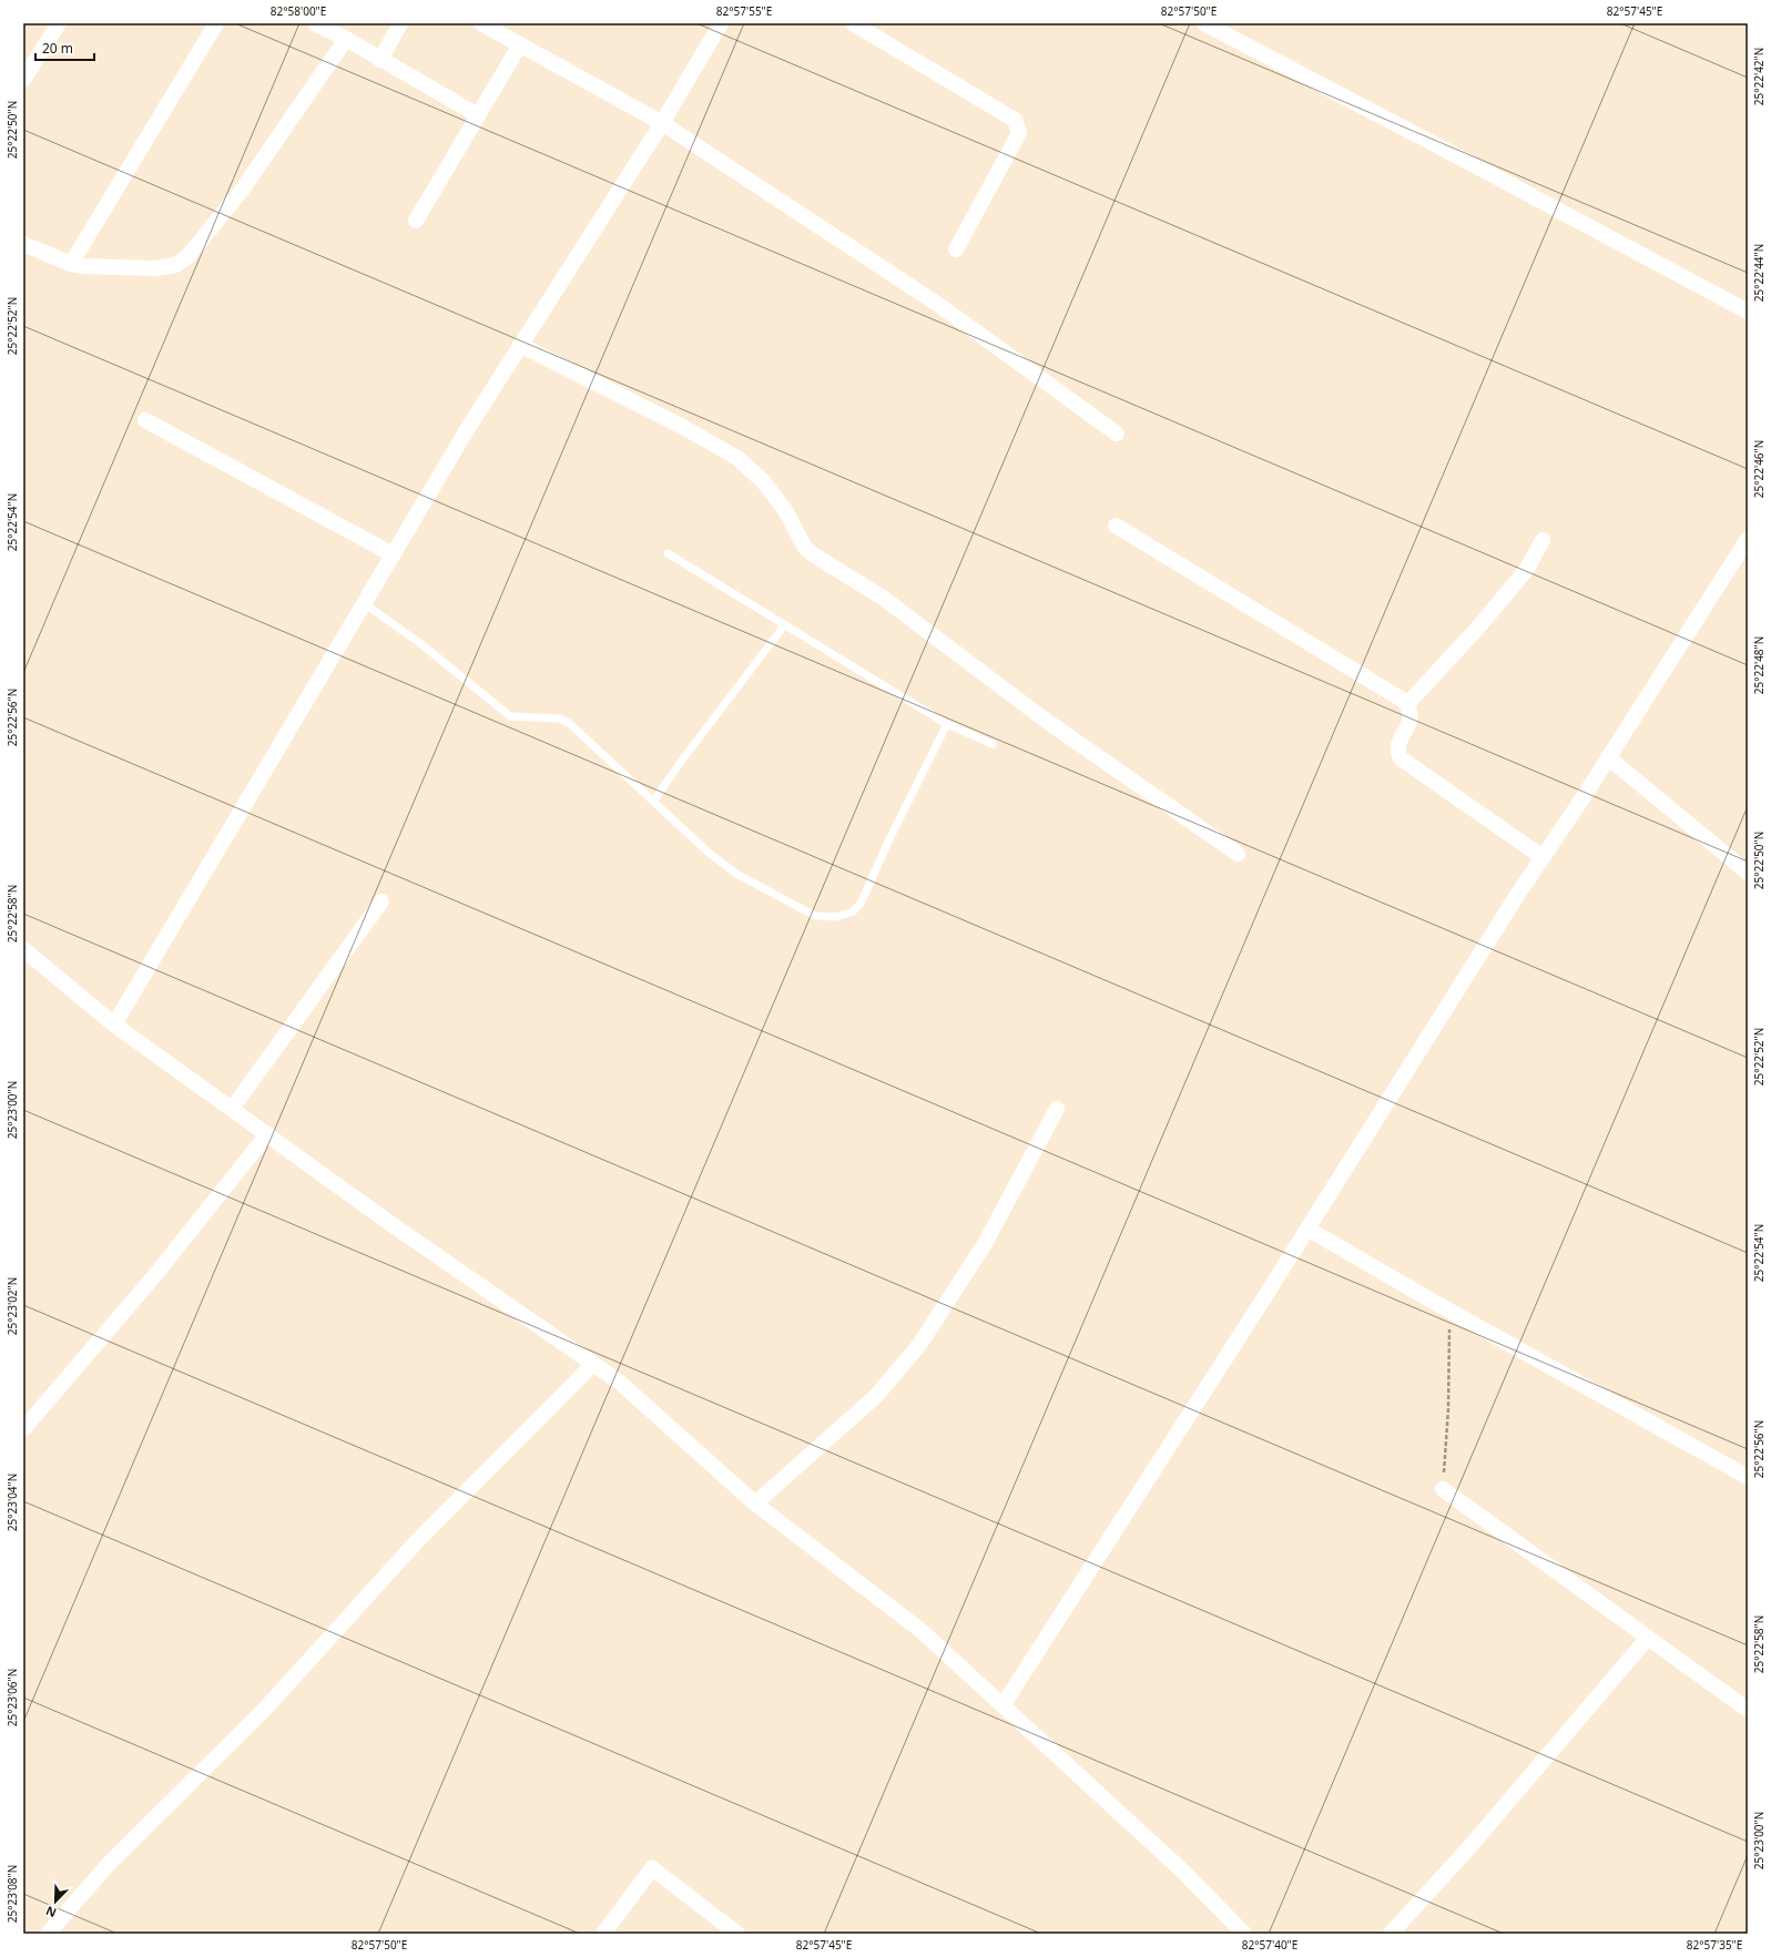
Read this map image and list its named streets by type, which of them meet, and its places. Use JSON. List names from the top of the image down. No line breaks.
{"scale_bar":"20 m","north":"bottom left","coordinates":["82°58'00\"E","82°57'55\"E","82°57'50\"E","82°57'45\"E","25°22'42\"N","25°22'50\"N","25°22'44\"N","25°22'52\"N","25°22'46\"N","25°22'54\"N","25°22'48\"N","25°22'56\"N","25°22'58\"N","25°23'00\"N","25°23'02\"N","25°23'04\"N","25°23'06\"N","25°23'08\"N","82°57'40\"E","82°57'35\"E"]}
